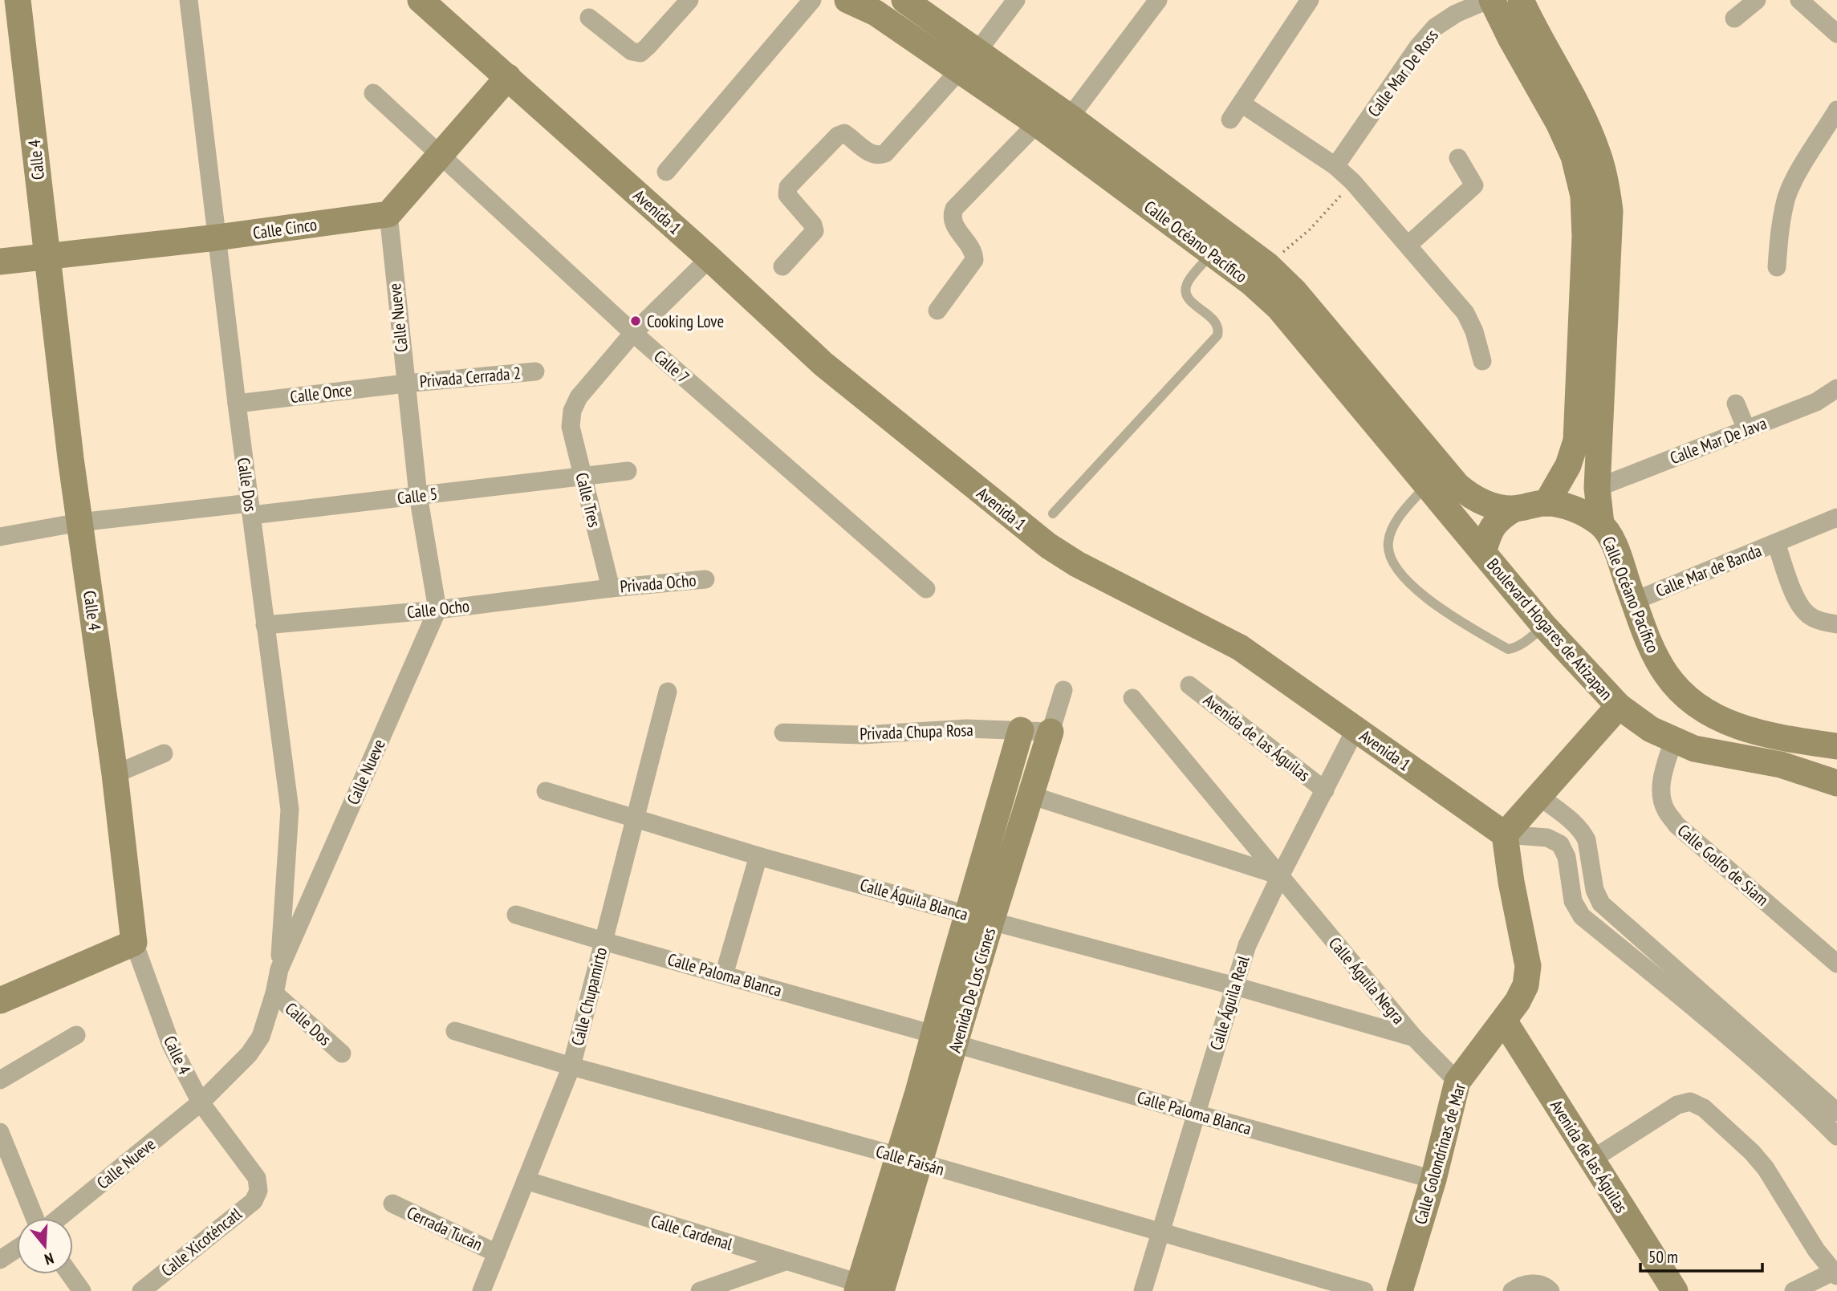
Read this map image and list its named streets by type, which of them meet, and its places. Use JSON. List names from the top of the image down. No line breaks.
{"streets":{"street":["Calle Mar De Ross","Calle 4","Avenida 1","Calle Cinco","Calle Océano Pacífico","Calle Nueve","Calle 7","Privada Cerrada 2","Calle Once","Calle Mar De Java","Calle Dos","Calle 5","Calle Tres","Calle Mar de Banda","Privada Ocho","Calle Ocho","Boulevard Hogares de Atizapan","Privada Chupa Rosa","Avenida de las Águilas","Calle Golfo de Siam","Calle Águila Blanca","Calle Paloma Blanca","Calle Águila Negra","Avenida De Los Cisnes","Calle Chupamirto","Calle Águila Real","Calle Golondrinas de Mar","Calle Faisán","Cerrada Tucán","Calle Cardenal","Calle Xicoténcatl"]},"crossings":[["Calle 4","Calle Cinco"],["Calle 4","Calle Nueve"],["Calle 4","Calle Xicoténcatl"],["Avenida 1","Calle Águila Real"],["Avenida 1","Calle Golondrinas de Mar"],["Calle Cinco","Calle Nueve"],["Calle Cinco","Calle Dos"],["Calle Océano Pacífico","Calle Mar De Java"],["Calle Océano Pacífico","Calle Mar de Banda"],["Calle Océano Pacífico","Boulevard Hogares de Atizapan"],["Calle Nueve","Privada Cerrada 2"],["Calle Nueve","Calle Once"],["Calle Nueve","Calle Dos"],["Calle Nueve","Calle 5"],["Calle Nueve","Calle Ocho"],["Calle 7","Calle Tres"],["Privada Cerrada 2","Calle Once"],["Calle Once","Calle Dos"],["Calle Dos","Calle 5"],["Calle Dos","Calle Ocho"],["Calle 5","Calle Tres"],["Calle Tres","Privada Ocho"],["Calle Tres","Calle Ocho"],["Privada Ocho","Calle Ocho"],["Boulevard Hogares de Atizapan","Calle Golfo de Siam"],["Privada Chupa Rosa","Avenida De Los Cisnes"],["Avenida de las Águilas","Calle Águila Real"],["Avenida de las Águilas","Calle Golondrinas de Mar"],["Calle Águila Blanca","Calle Águila Negra"],["Calle Águila Blanca","Avenida De Los Cisnes"],["Calle Águila Blanca","Calle Chupamirto"],["Calle Águila Blanca","Calle Águila Real"],["Calle Paloma Blanca","Avenida De Los Cisnes"],["Calle Paloma Blanca","Calle Chupamirto"],["Calle Paloma Blanca","Calle Águila Real"],["Calle Paloma Blanca","Calle Golondrinas de Mar"],["Calle Águila Negra","Calle Águila Real"],["Calle Águila Negra","Calle Golondrinas de Mar"],["Avenida De Los Cisnes","Calle Faisán"],["Avenida De Los Cisnes","Calle Cardenal"],["Calle Chupamirto","Calle Faisán"],["Calle Chupamirto","Cerrada Tucán"],["Calle Chupamirto","Calle Cardenal"],["Calle Águila Real","Calle Faisán"]],"places":["Cooking Love"],"scale_bar":"50 m","north":"bottom"}
